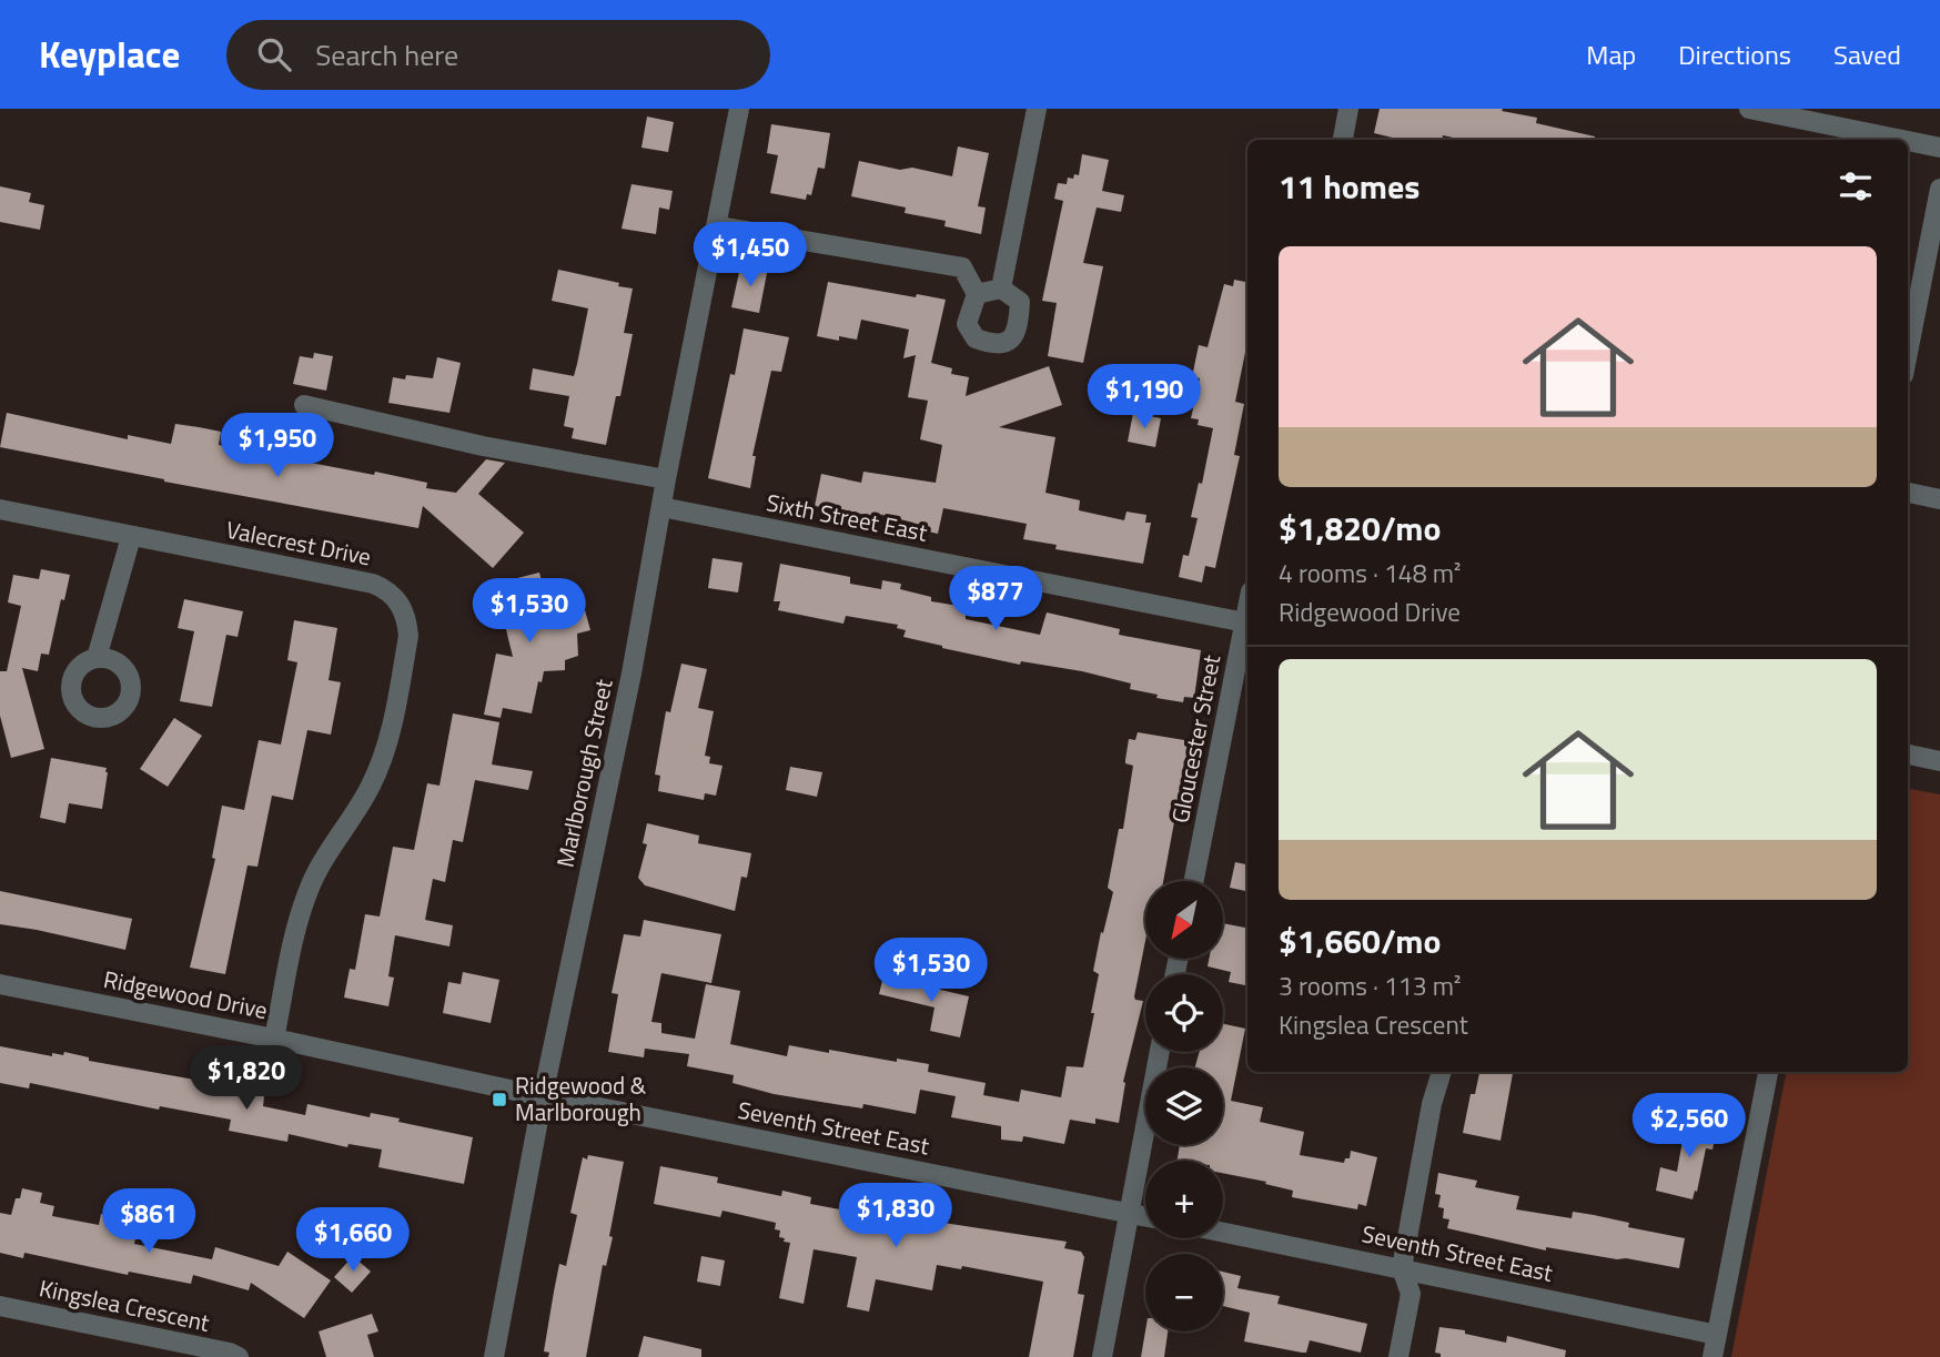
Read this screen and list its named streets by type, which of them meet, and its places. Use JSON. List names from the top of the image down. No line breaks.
{"streets":{"street":["Sixth Street East","Valecrest Drive","Gloucester Street","Marlborough Street","Ridgewood Drive","Seventh Street East","Kingslea Crescent"]},"crossings":[["Sixth Street East","Gloucester Street"],["Sixth Street East","Marlborough Street"],["Valecrest Drive","Ridgewood Drive"],["Marlborough Street","Ridgewood Drive"],["Marlborough Street","Seventh Street East"],["Ridgewood Drive","Seventh Street East"]],"places":{"transit":["Ridgewood & Marlborough"]},"north":"bottom left","page":{"header":"Keyplace","search":"Search here","nav":["Map","Directions","Saved"],"heading":"11 homes","price":["$1,450","$1,190","$1,950","$877","$1,530","$1,530","$1,820","$2,560","$1,830","$861","$1,660"],"list":[{"name":"$1,820/mo","note":"4 rooms · 148 m² · Ridgewood Drive"},{"name":"$1,660/mo","note":"3 rooms · 113 m² · Kingslea Crescent"}],"map_buttons":["+","−"]}}
